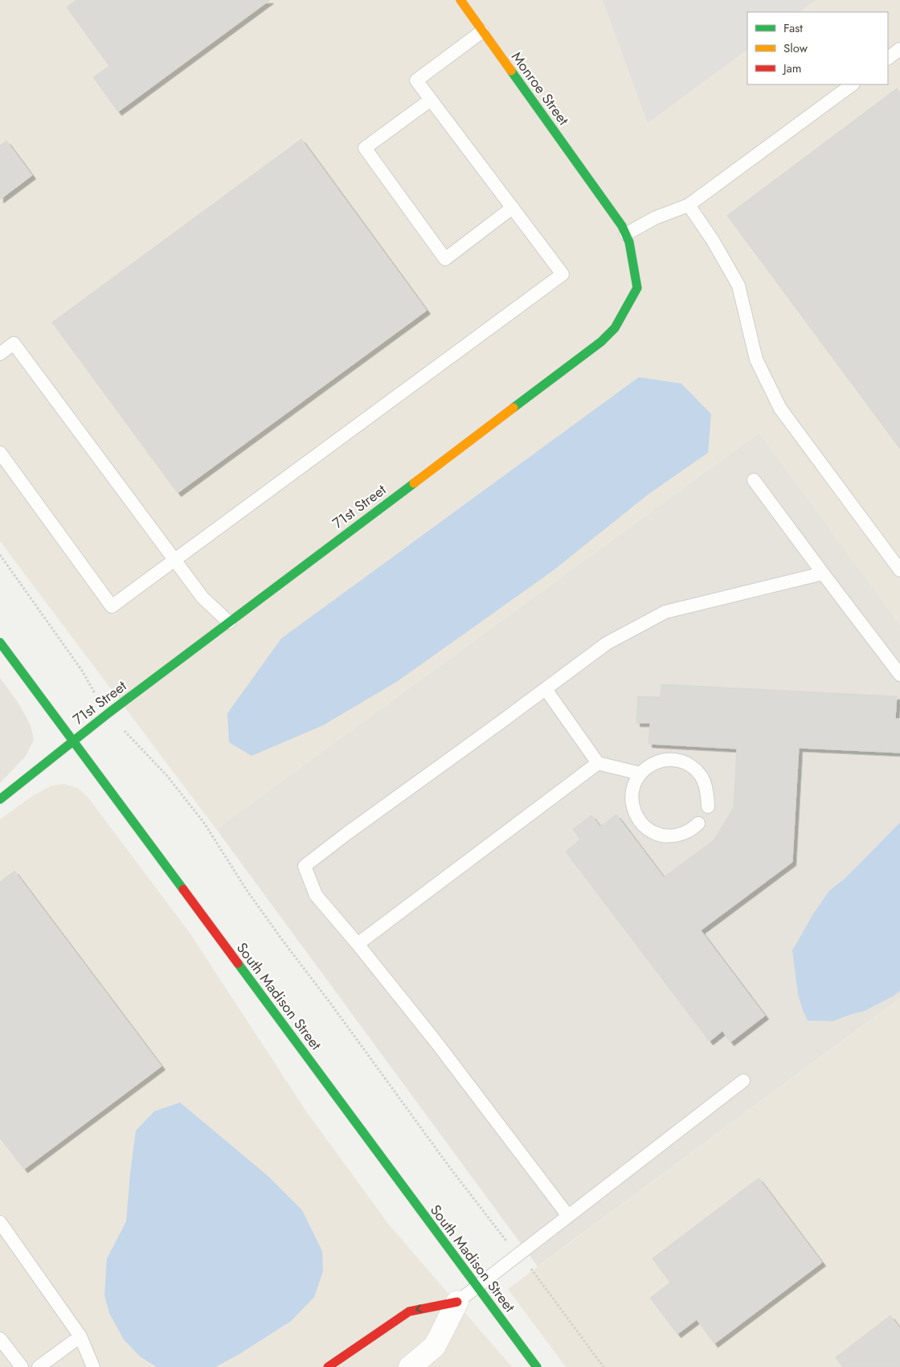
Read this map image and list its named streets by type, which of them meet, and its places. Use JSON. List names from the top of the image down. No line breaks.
{"streets":{"street":["Monroe Street","71st Street","South Madison Street"]},"crossings":[["Monroe Street","71st Street"],["71st Street","South Madison Street"]],"legend":["Fast","Slow","Jam"]}
